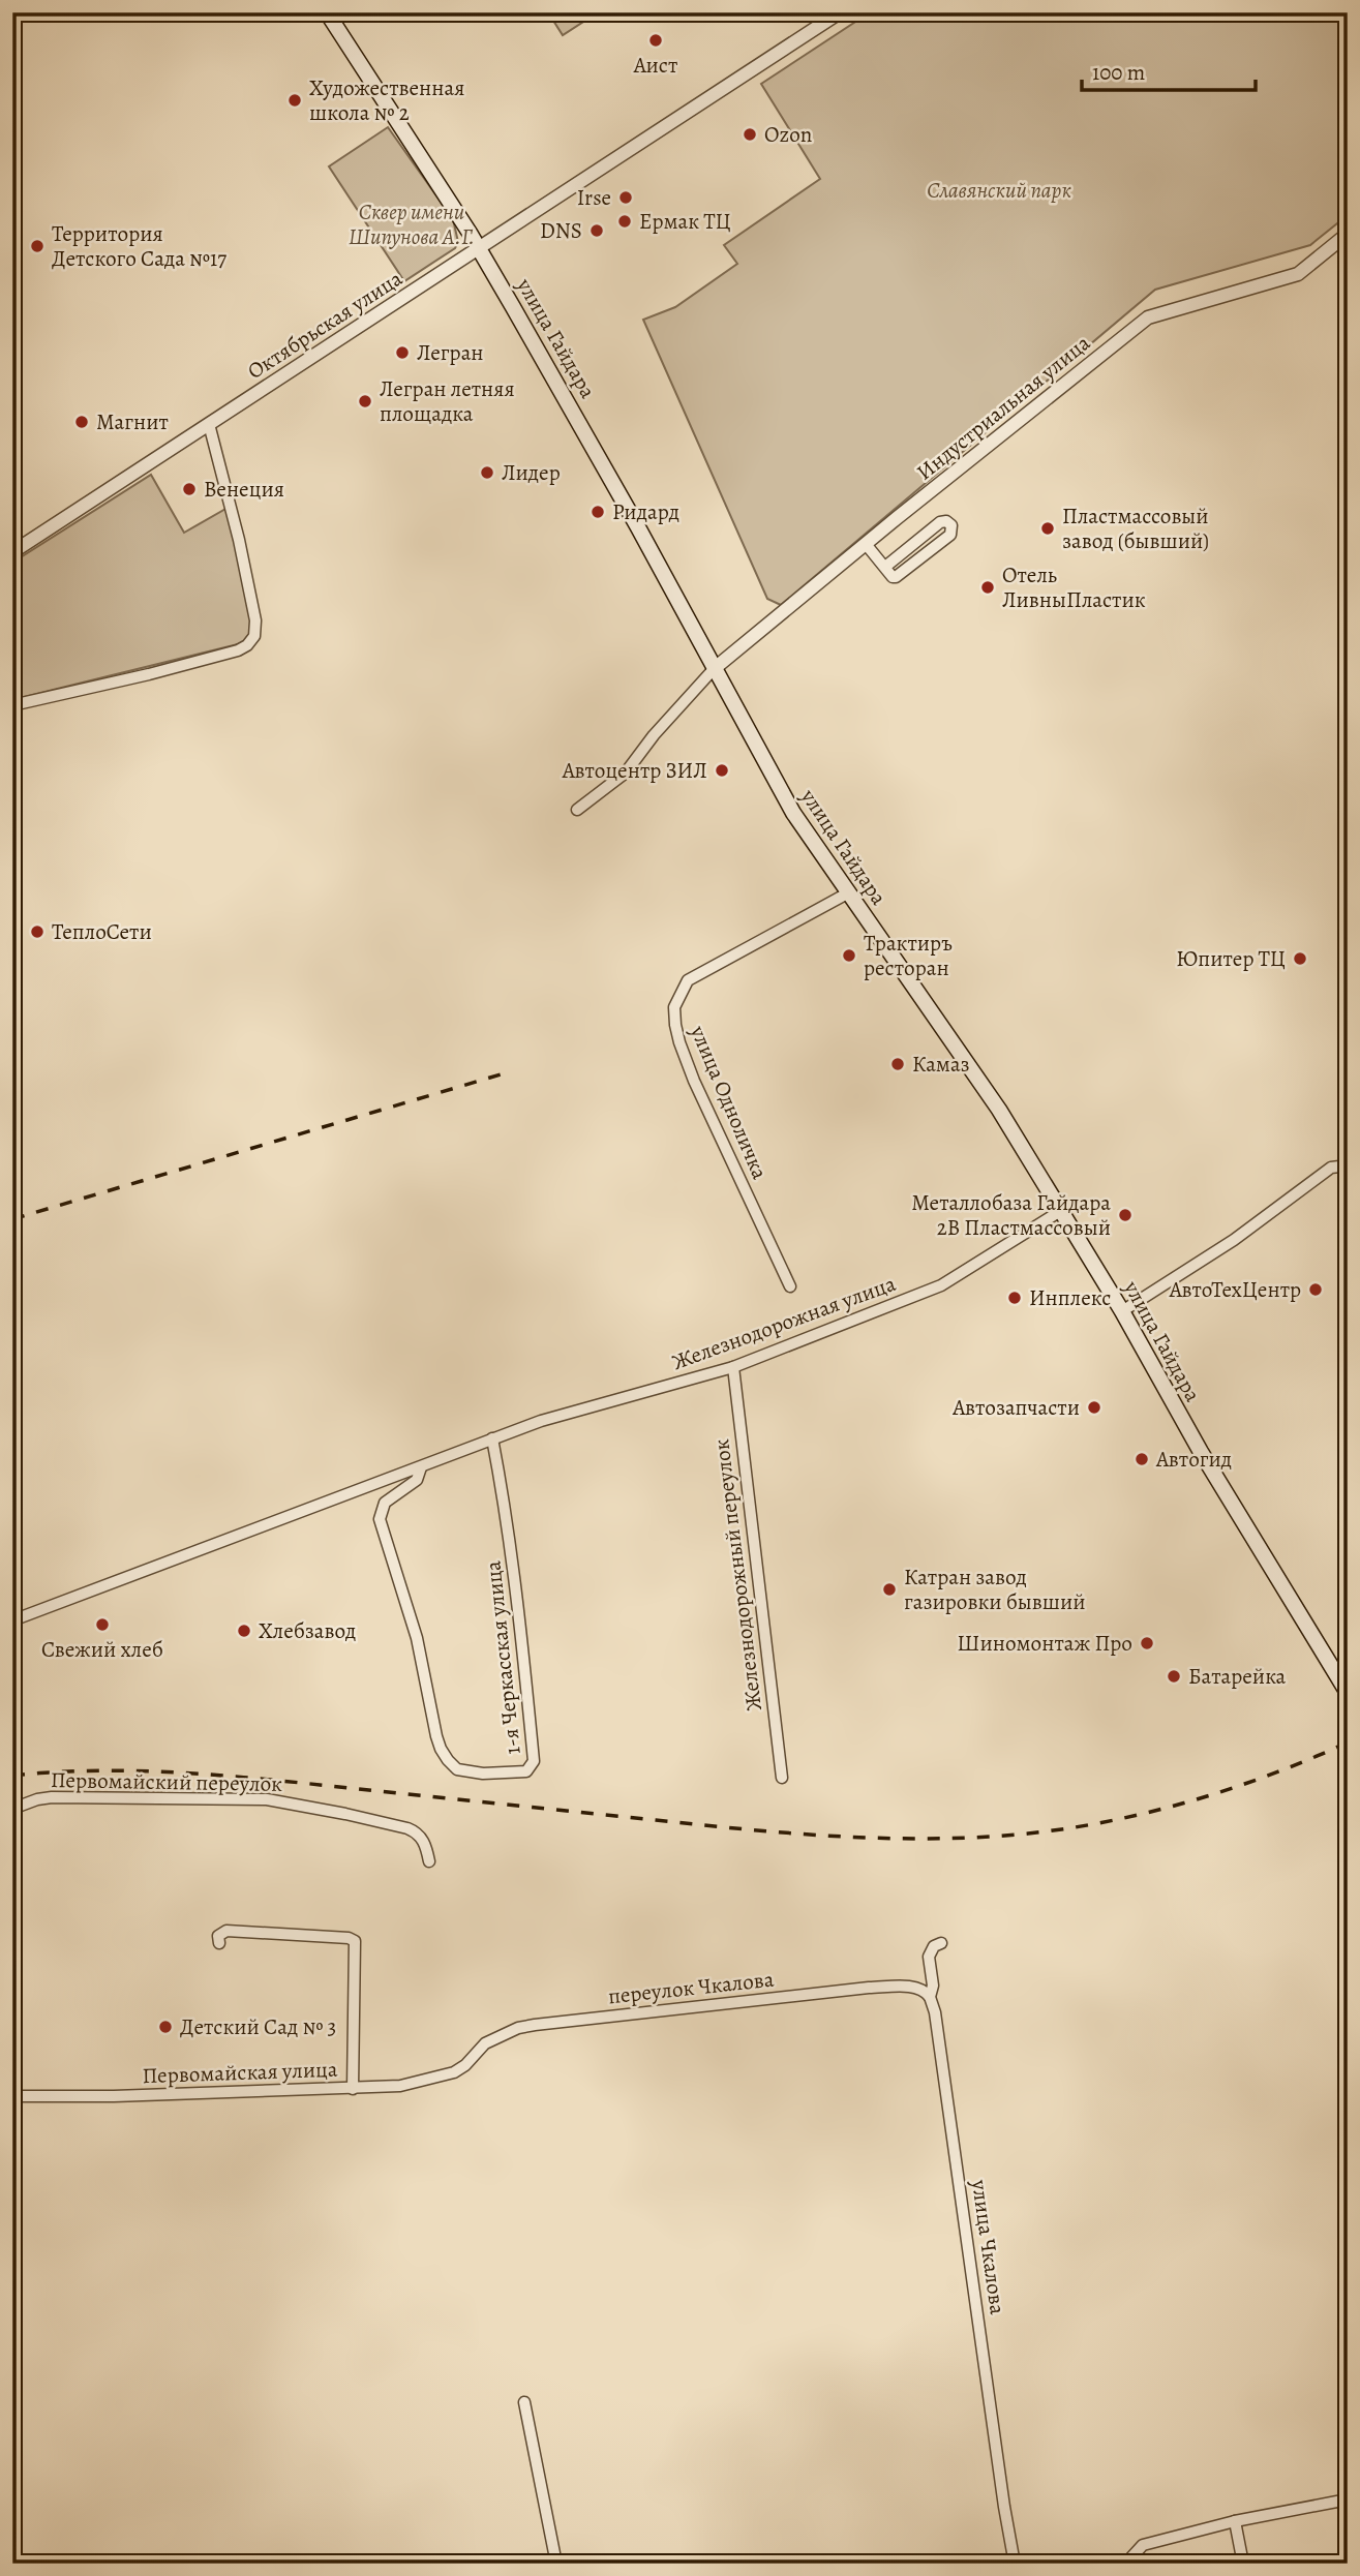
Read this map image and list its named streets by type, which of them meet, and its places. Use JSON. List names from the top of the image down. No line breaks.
{"streets":{"main road":["улица Гайдара"],"street":["Октябрьская улица","Индустриальная улица","улица Одноличка","Железнодорожная улица","Железнодорожный переулок","1-я Черкасская улица","Первомайский переулок","переулок Чкалова","Первомайская улица","улица Чкалова"]},"crossings":[["Октябрьская улица","улица Гайдара"],["улица Гайдара","Индустриальная улица"],["улица Гайдара","улица Одноличка"],["улица Гайдара","Железнодорожная улица"],["Железнодорожная улица","Железнодорожный переулок"],["Железнодорожная улица","1-я Черкасская улица"],["переулок Чкалова","Первомайская улица"],["переулок Чкалова","улица Чкалова"]],"parks":["Славянский парк","Сквер имени Шипунова А.Г."],"places":["Аист","Художественная школа № 2","Ozon","Irse","Ермак ТЦ","DNS","Территория Детского Сада №17","Легран","Легран летняя площадка","Магнит","Лидер","Венеция","Ридард","Пластмассовый завод (бывший)","Отель ЛивныПластик","Автоцентр ЗИЛ","ТеплоСети","Трактиръ ресторан","Юпитер ТЦ","Камаз","Металлобаза Гайдара 2В Пластмассовый","АвтоТехЦентр","Инплекс","Автозапчасти","Автогид","Катран завод газировки бывший","Свежий хлеб","Хлебзавод","Шиномонтаж Про","Батарейка","Детский Сад № 3"],"scale_bar":"100 m"}
